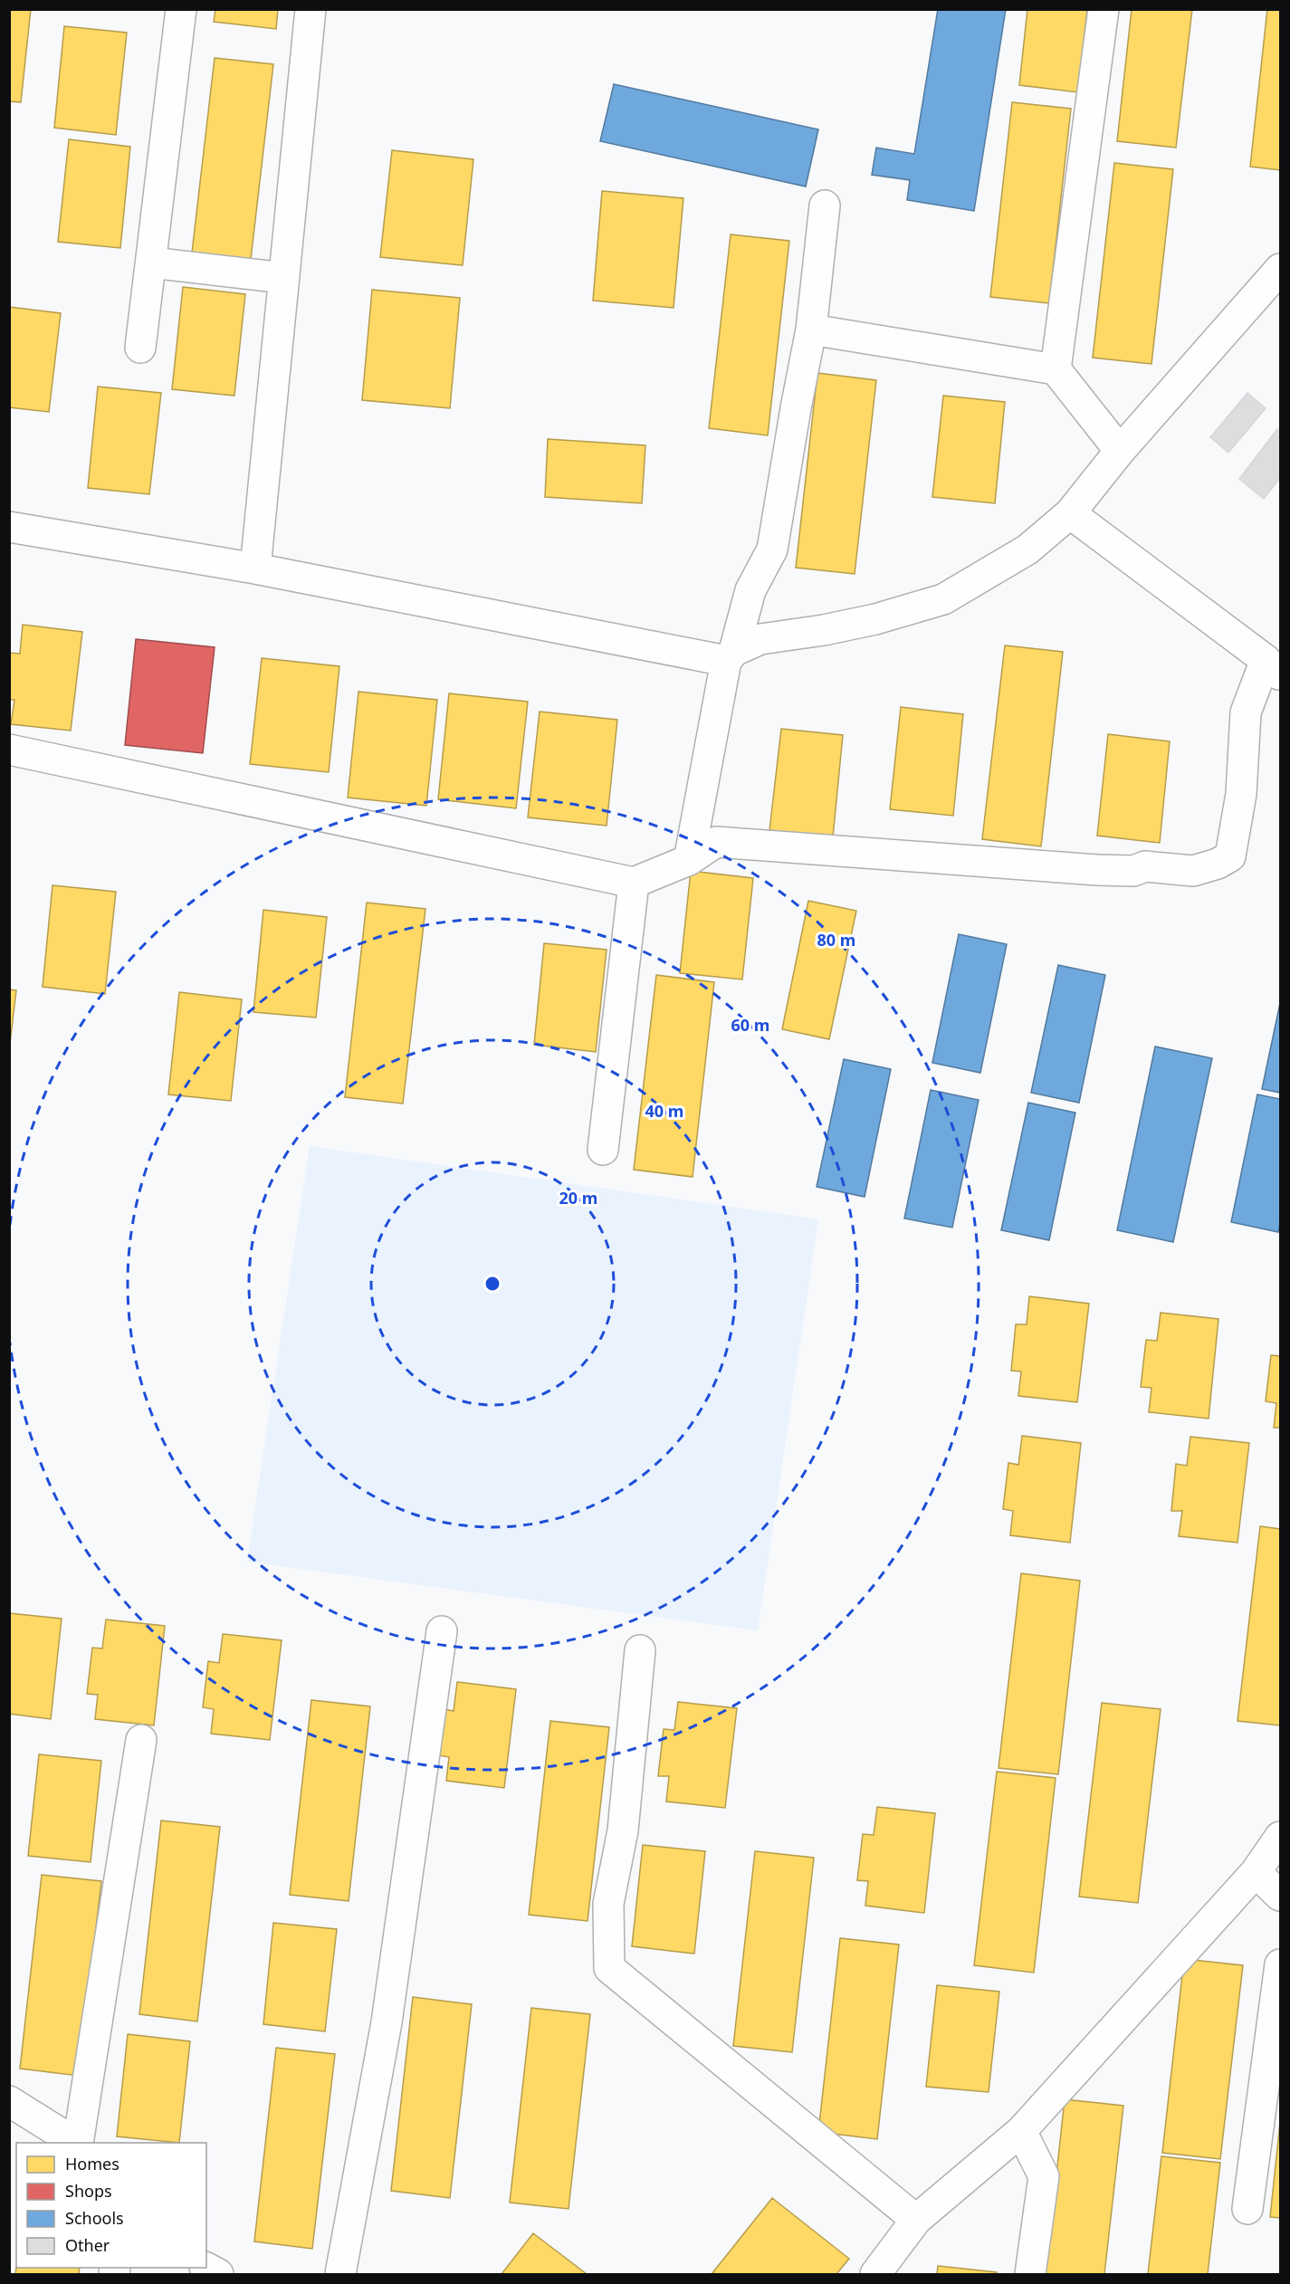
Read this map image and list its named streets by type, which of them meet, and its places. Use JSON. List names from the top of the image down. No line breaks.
{"legend":["Homes","Shops","Schools","Other"],"rings":["80 m","60 m","40 m","20 m"]}
